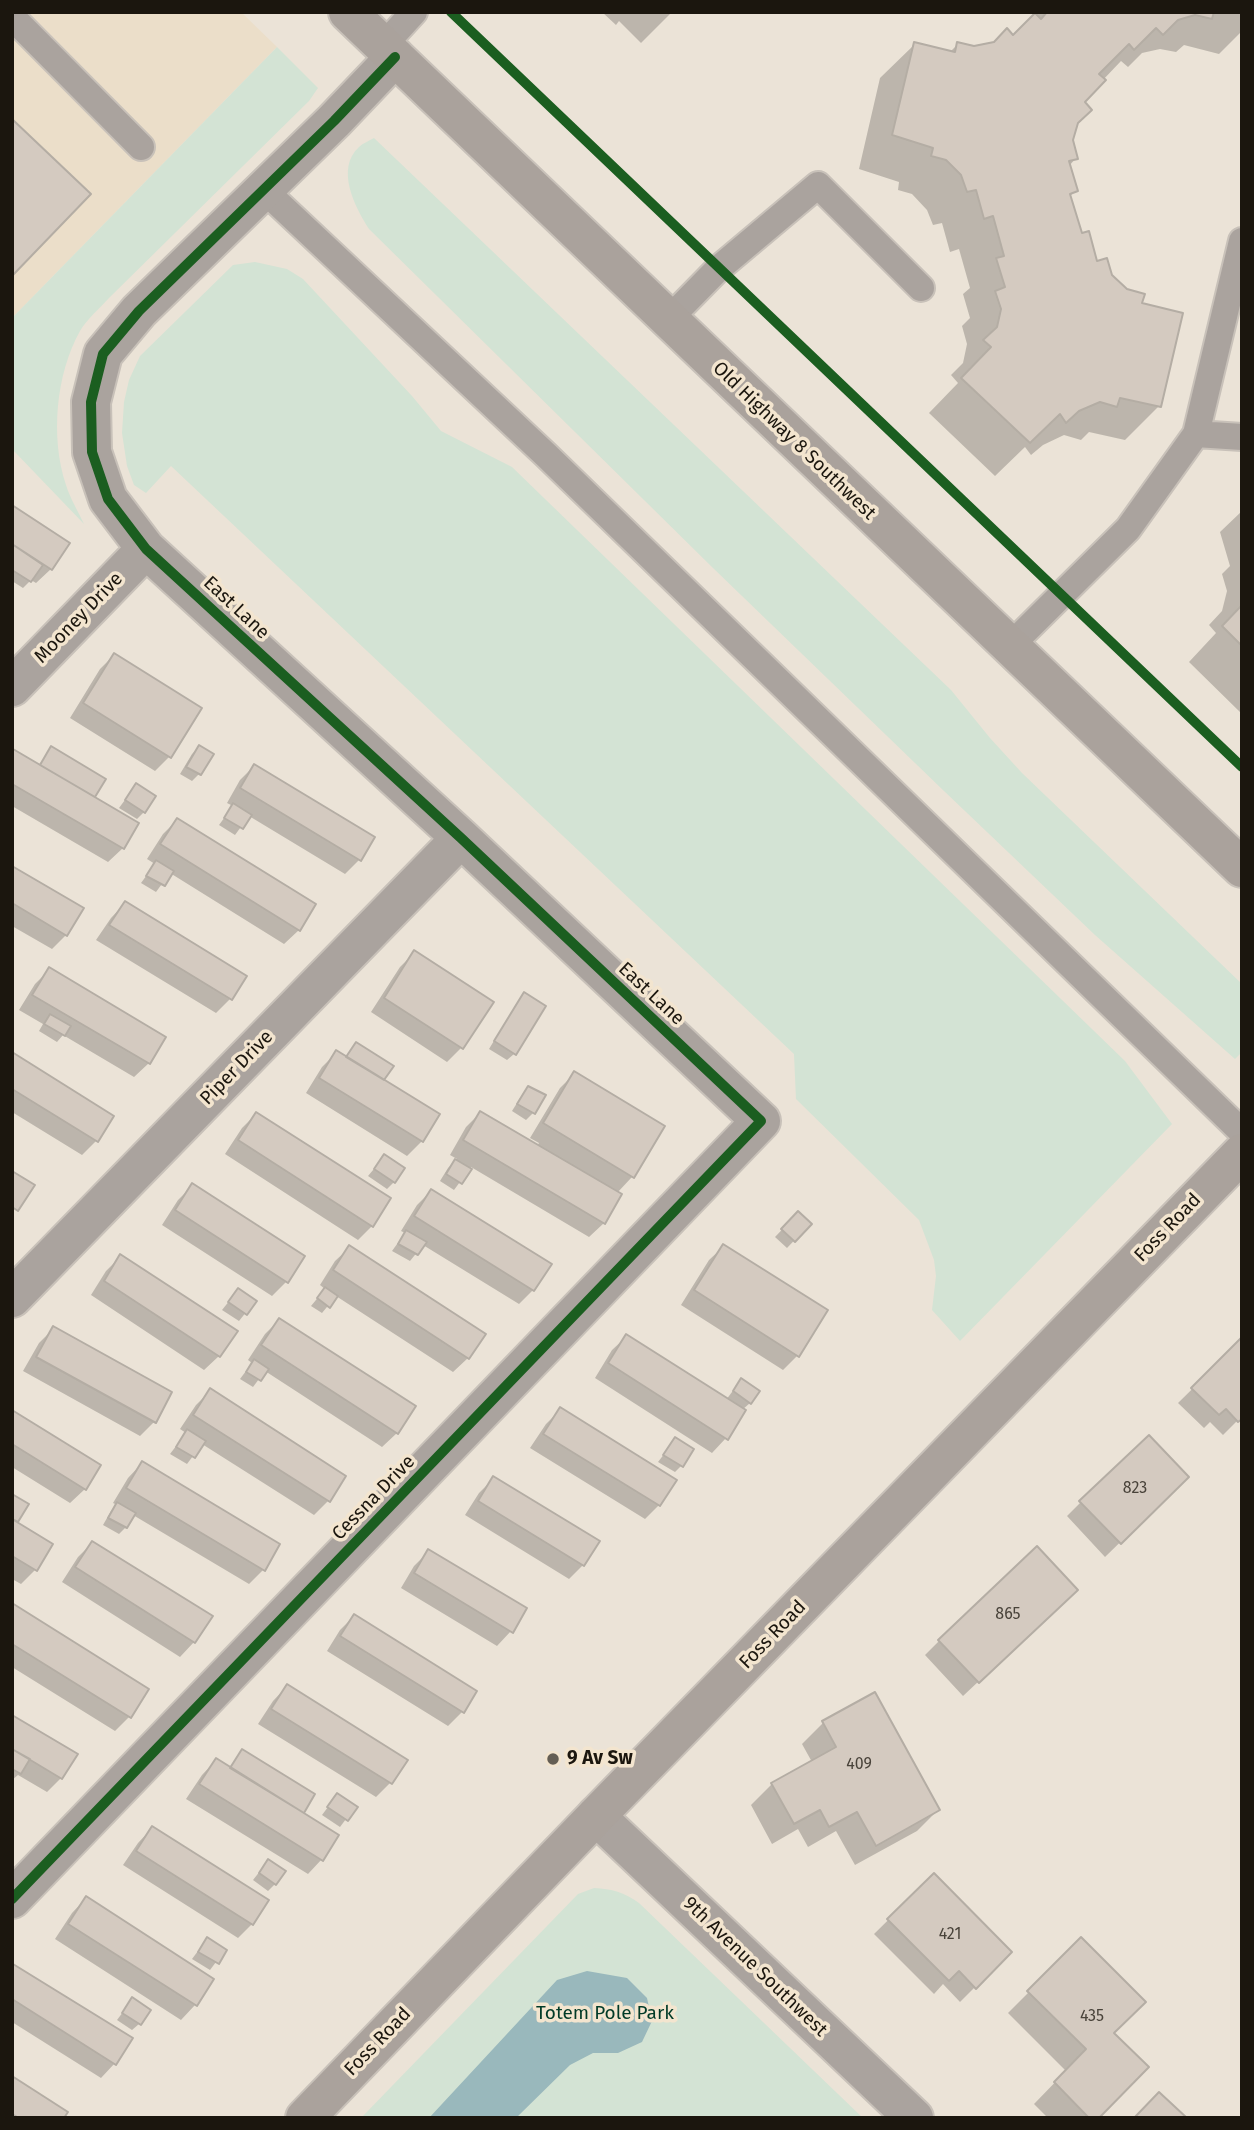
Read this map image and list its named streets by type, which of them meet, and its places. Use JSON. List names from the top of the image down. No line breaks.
{"streets":{"street":["Old Highway 8 Southwest","East Lane","Mooney Drive","Piper Drive","Foss Road","Cessna Drive","9th Avenue Southwest"]},"crossings":[["Old Highway 8 Southwest","East Lane"],["East Lane","Mooney Drive"],["East Lane","Piper Drive"],["East Lane","Cessna Drive"],["Foss Road","9th Avenue Southwest"]],"parks":["Totem Pole Park"],"places":["9 Av Sw"],"house_numbers":["823","865","409","421","435"]}
